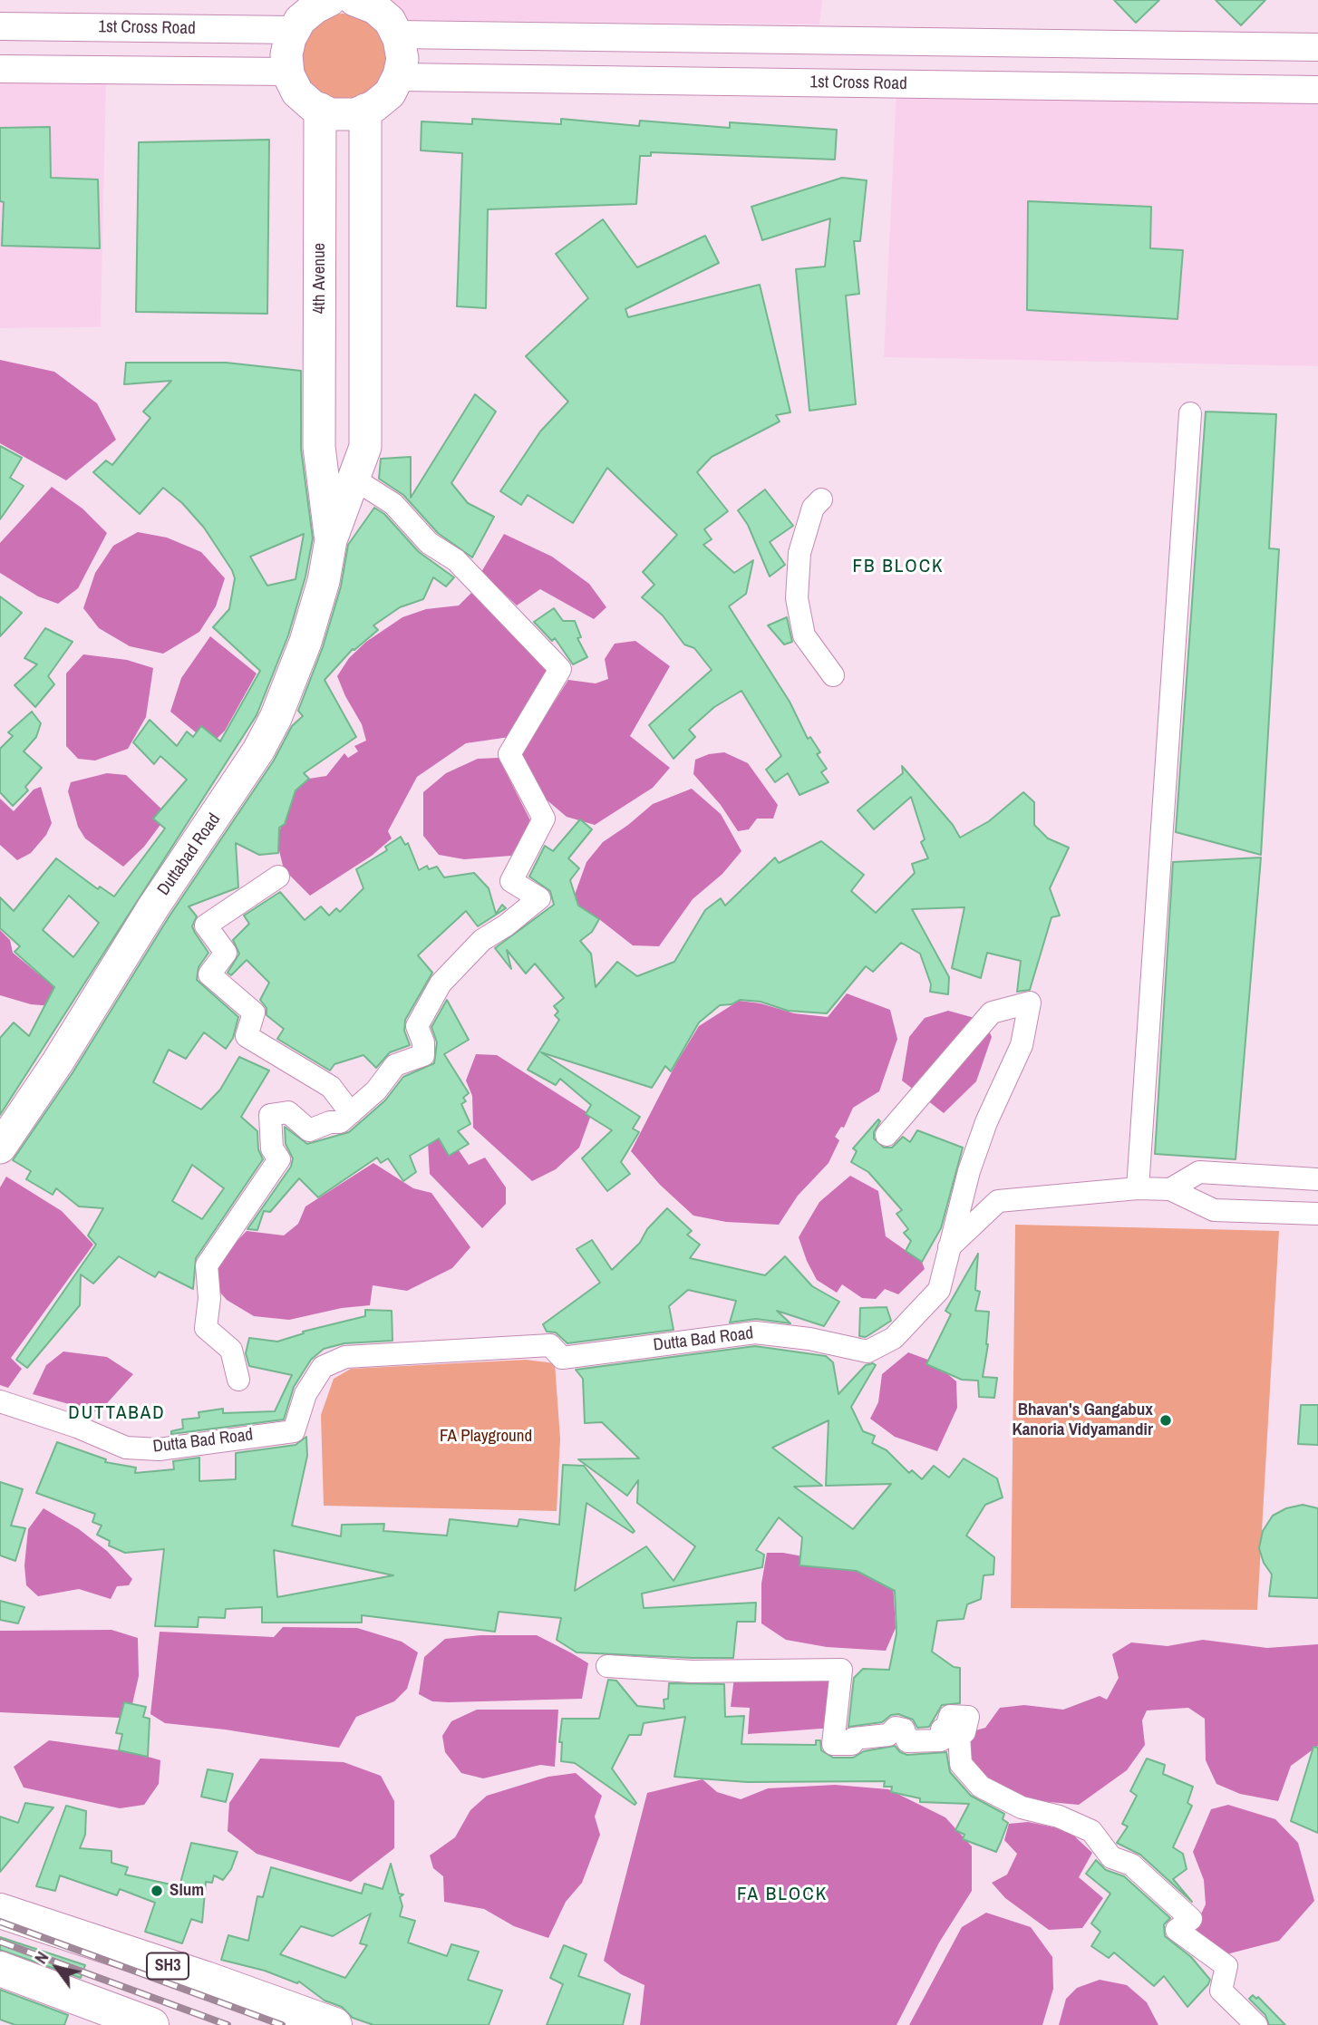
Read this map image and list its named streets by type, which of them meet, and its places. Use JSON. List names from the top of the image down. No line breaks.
{"streets":{"main road":["4th Avenue","Duttabad Road","SH3"],"street":["1st Cross Road","Dutta Bad Road"]},"crossings":[["1st Cross Road","4th Avenue"],["4th Avenue","Duttabad Road"]],"districts":["FB BLOCK","DUTTABAD","FA BLOCK"],"parks":["FA Playground"],"places":["Bhavan's Gangabux Kanoria Vidyamandir","Slum"],"north":"top left"}
